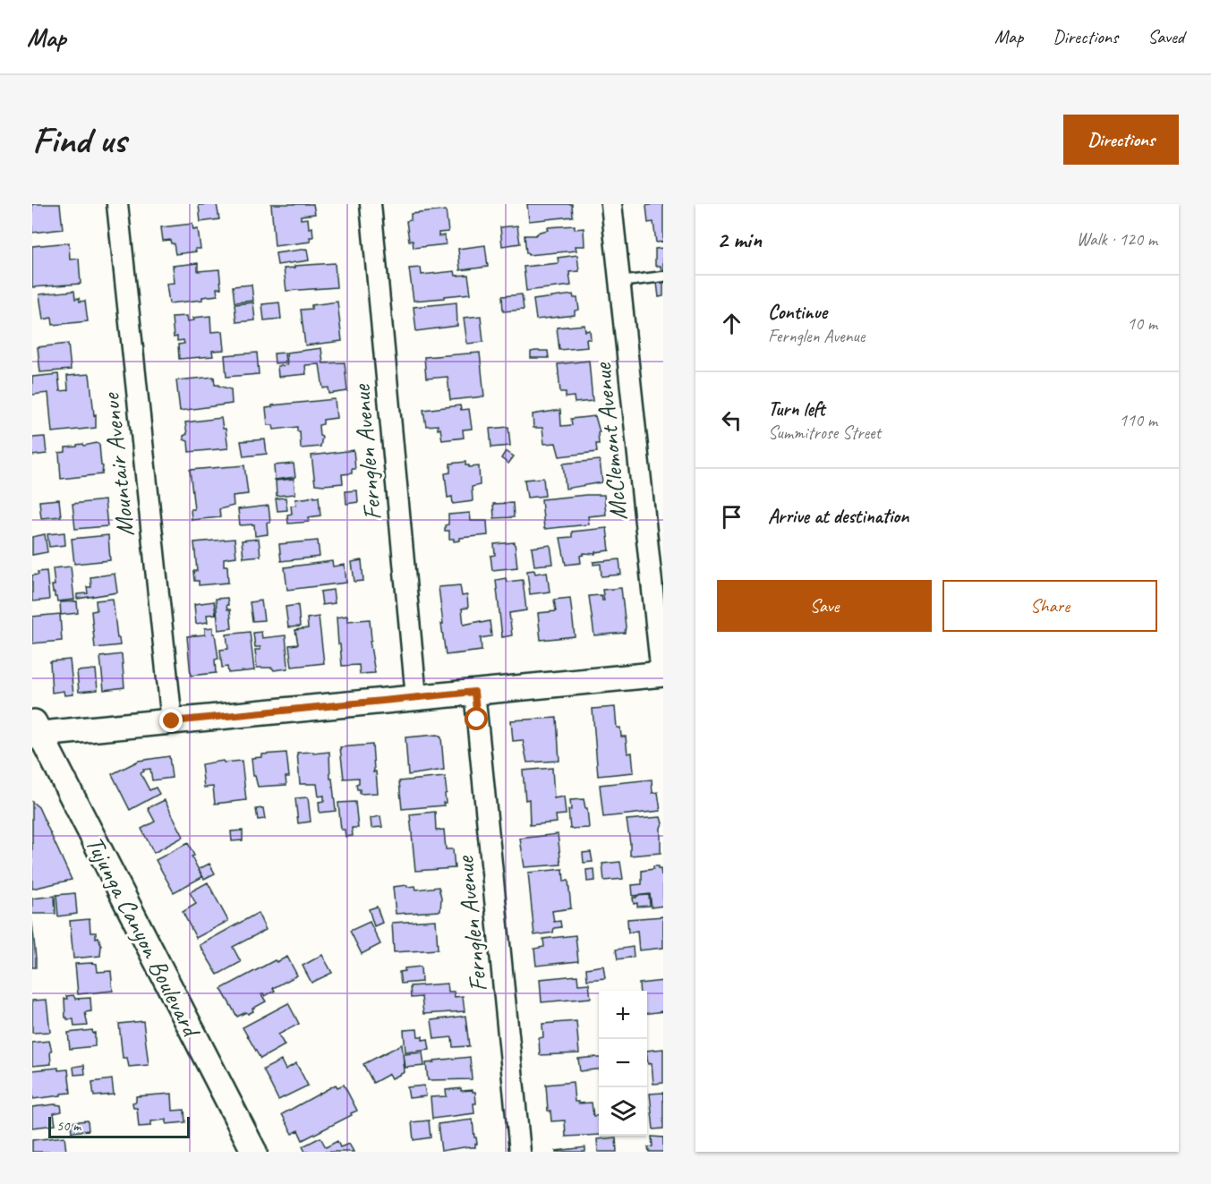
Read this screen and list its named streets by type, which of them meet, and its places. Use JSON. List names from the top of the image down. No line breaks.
{"streets":{"street":["McClemont Avenue","Fernglen Avenue","Mountair Avenue","Tujunga Canyon Boulevard"]},"scale_bar":"50 m","page":{"header":"Map","nav":["Map","Directions","Saved"],"buttons":["Directions",["Save","Share"]],"title":"Find us","heading":["2 min","Walk · 120 m"],"list":[["Continue","Fernglen Avenue","10 m"],["Turn left","Summitrose Street","110 m"],"Arrive at destination"],"map_buttons":["+","−"],"scale":"50 m"}}
